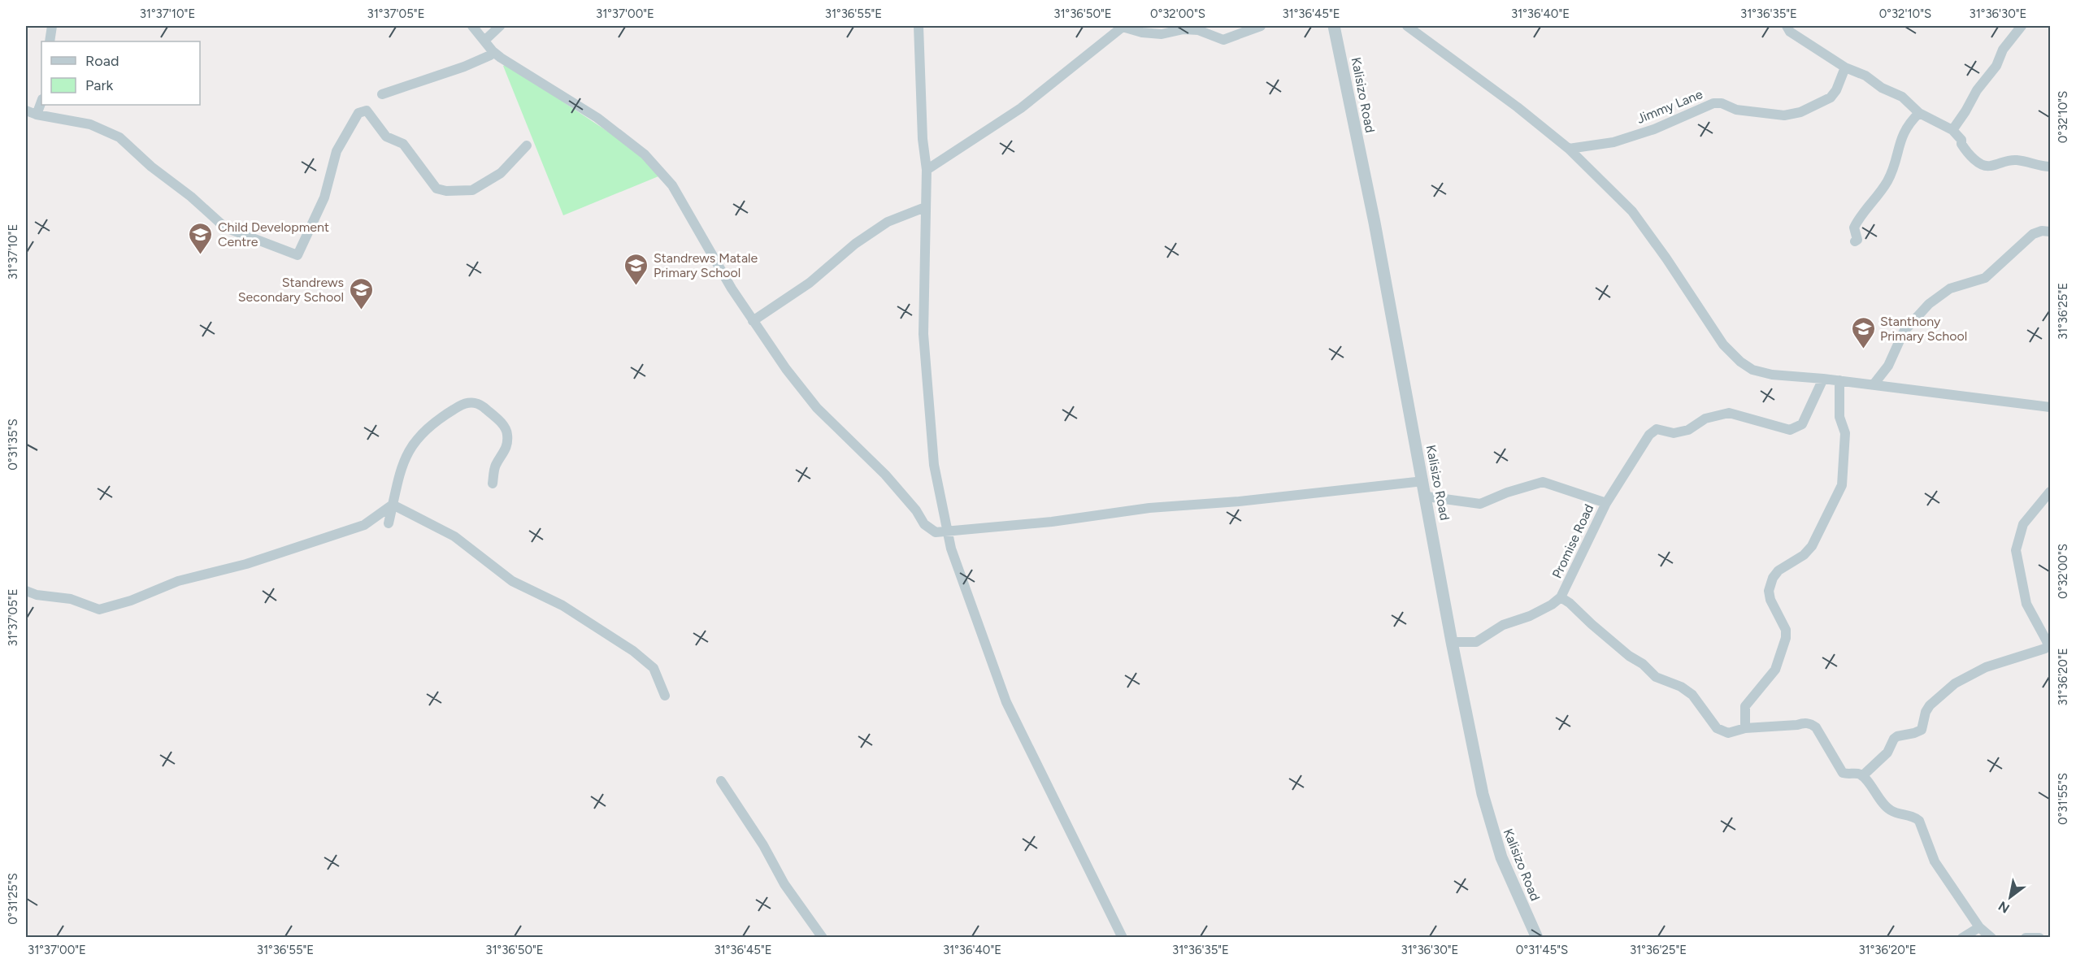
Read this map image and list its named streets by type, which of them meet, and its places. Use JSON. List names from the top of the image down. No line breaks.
{"streets":{"street":["Kalisizo Road","Jimmy Lane","Promise Road"]},"crossings":[["Kalisizo Road","Promise Road"]],"places":{"school or university":["Child Development Centre","Standrews Matale Primary School","Standrews Secondary School","Stanthony Primary School"]},"legend":["Road","Park"],"north":"bottom left","coordinates":["31°37'10\"E","31°37'05\"E","31°37'00\"E","31°36'55\"E","31°36'50\"E","0°32'00\"S","31°36'45\"E","31°36'40\"E","31°36'35\"E","0°32'10\"S","31°36'30\"E","31°36'25\"E","0°31'35\"S","31°36'20\"E","0°31'55\"S","0°31'25\"S","0°31'45\"S"]}
